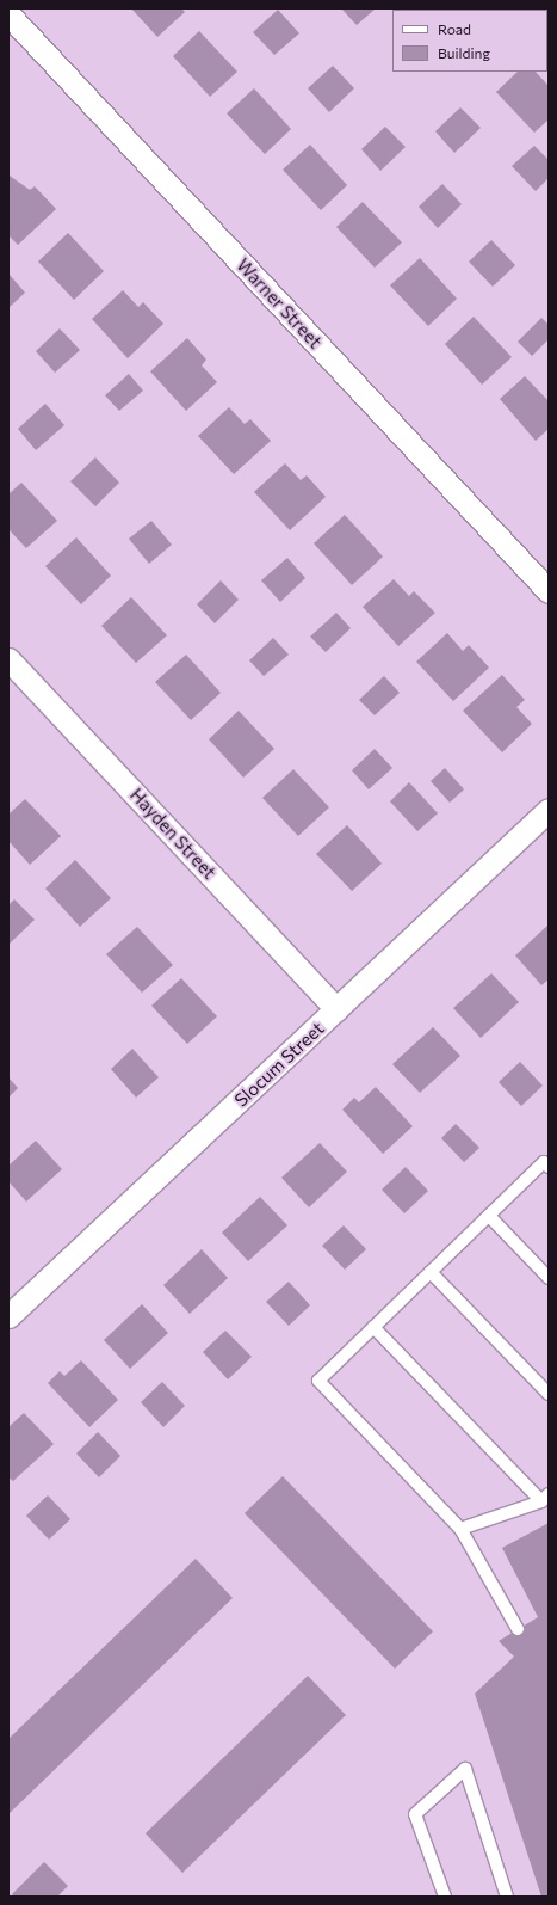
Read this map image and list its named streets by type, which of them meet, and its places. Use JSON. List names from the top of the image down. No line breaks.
{"streets":{"street":["Warner Street","Hayden Street","Slocum Street"]},"crossings":[["Hayden Street","Slocum Street"]],"legend":["Road","Building"]}
